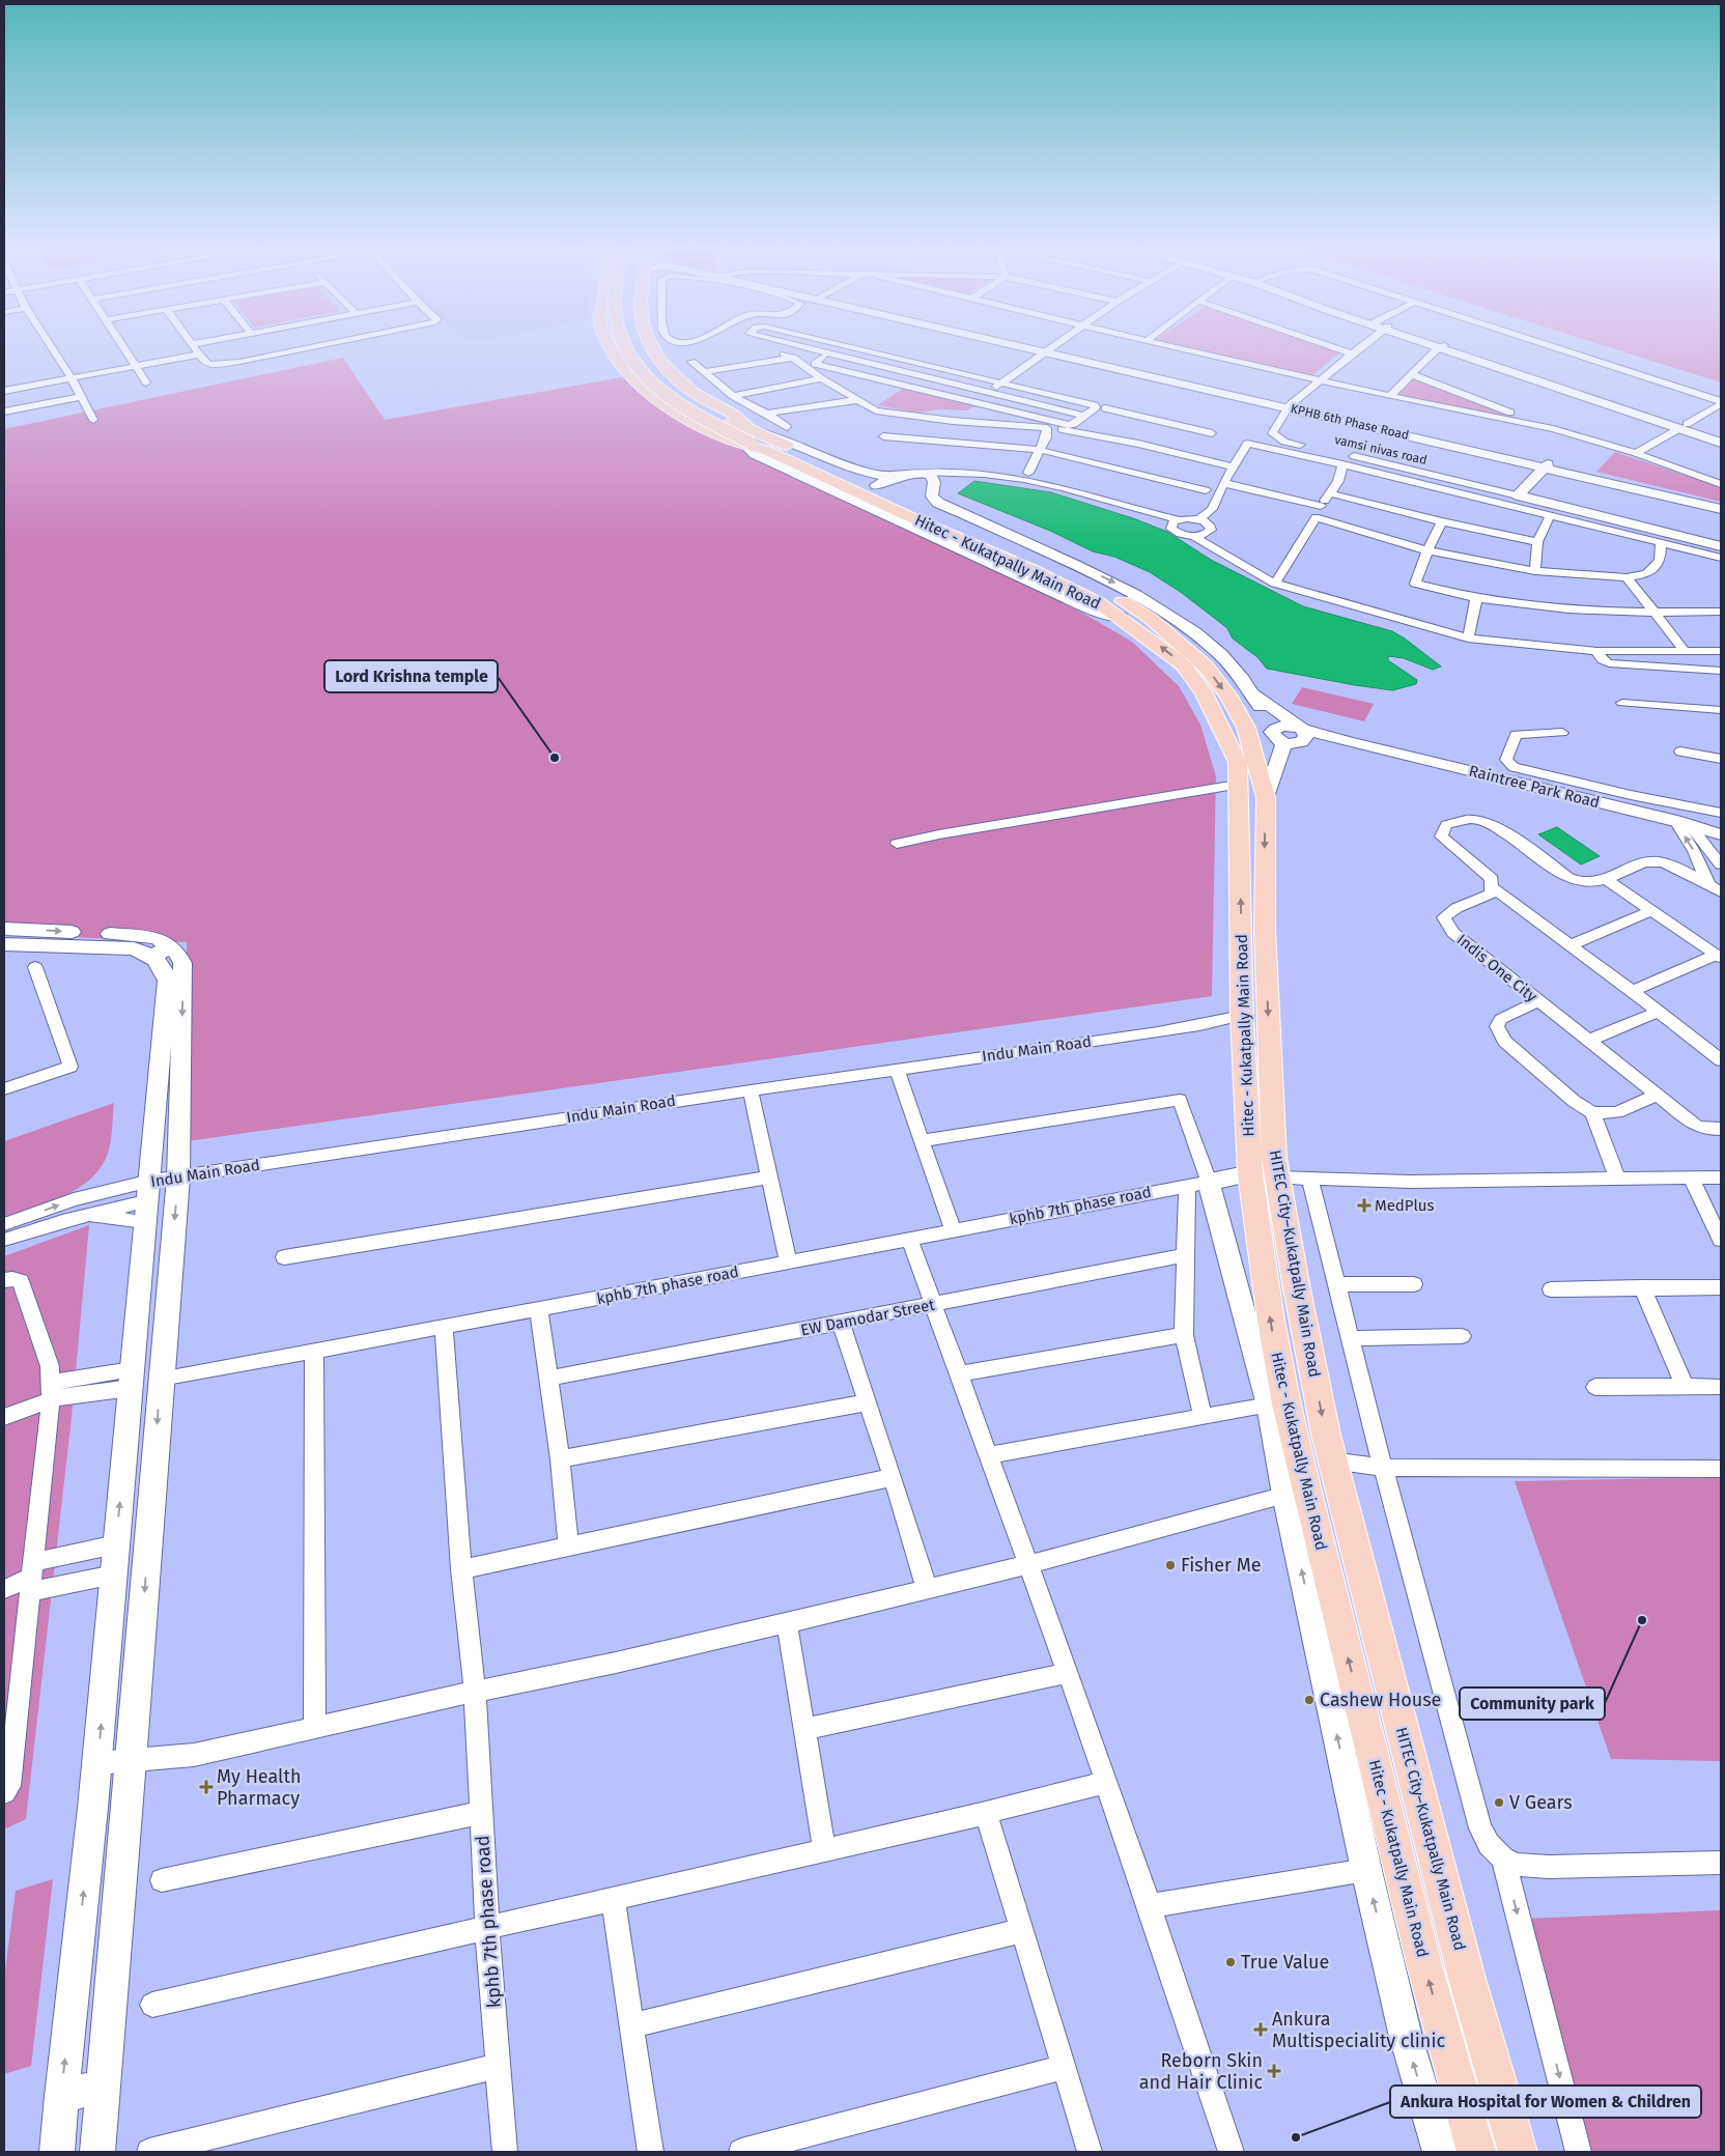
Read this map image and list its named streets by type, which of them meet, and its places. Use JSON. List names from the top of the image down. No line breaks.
{"streets":{"main road":["Hitec - Kukatpally Main Road","HITEC City–Kukatpally Main Road"],"street":["KPHB 6th Phase Road","vamsi nivas road","Raintree Park Road","Indis One City","Indu Main Road","kphb 7th phase road","EW Damodar Street"]},"crossings":[["KPHB 6th Phase Road","vamsi nivas road"],["Hitec - Kukatpally Main Road","Indu Main Road"],["Hitec - Kukatpally Main Road","kphb 7th phase road"],["Hitec - Kukatpally Main Road","HITEC City–Kukatpally Main Road"],["kphb 7th phase road","HITEC City–Kukatpally Main Road"]],"one_way":["Hitec - Kukatpally Main Road","HITEC City–Kukatpally Main Road"],"places":{"other":["Lord Krishna temple","Fisher Me","Community park","Cashew House","V Gears","True Value","Ankura Hospital for Women & Children"],"health":["MedPlus","My Health Pharmacy","Ankura Multispeciality clinic","Reborn Skin and Hair Clinic"]}}
